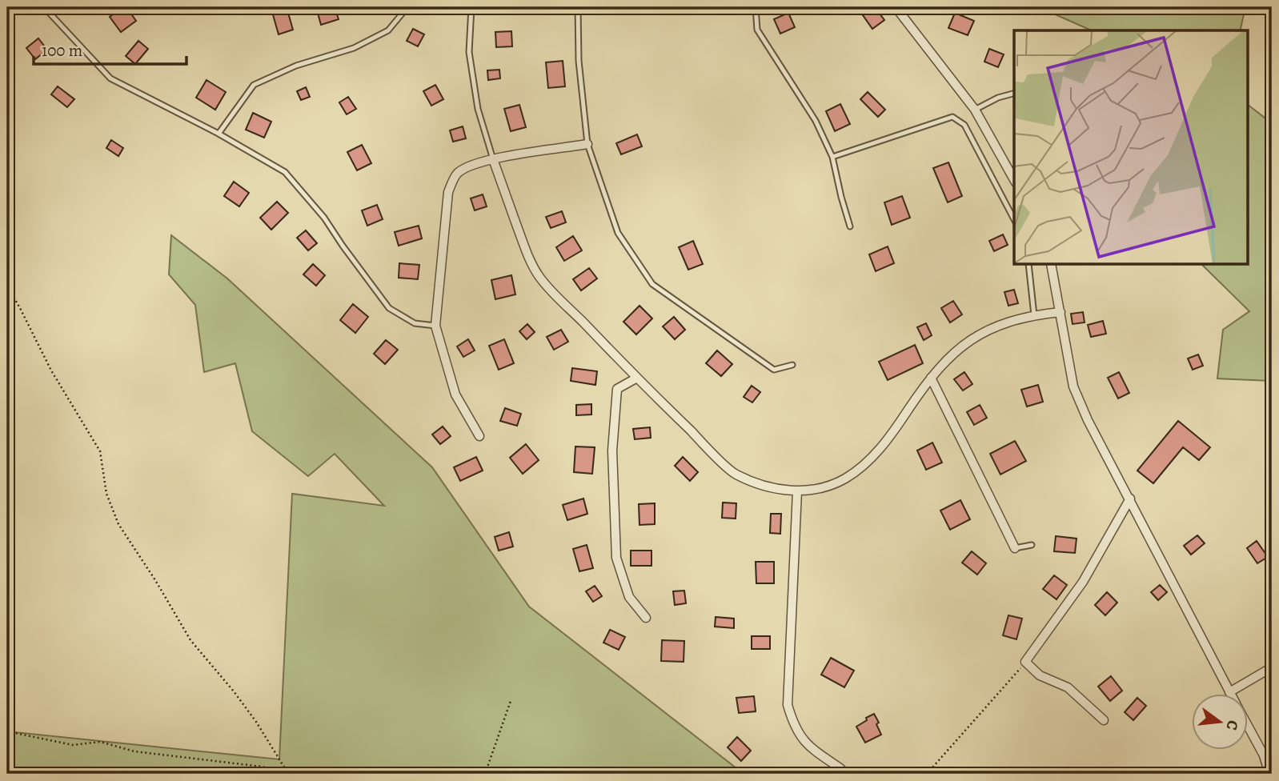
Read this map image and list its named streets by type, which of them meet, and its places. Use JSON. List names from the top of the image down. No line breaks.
{"scale_bar":"100 m","north":"right"}
